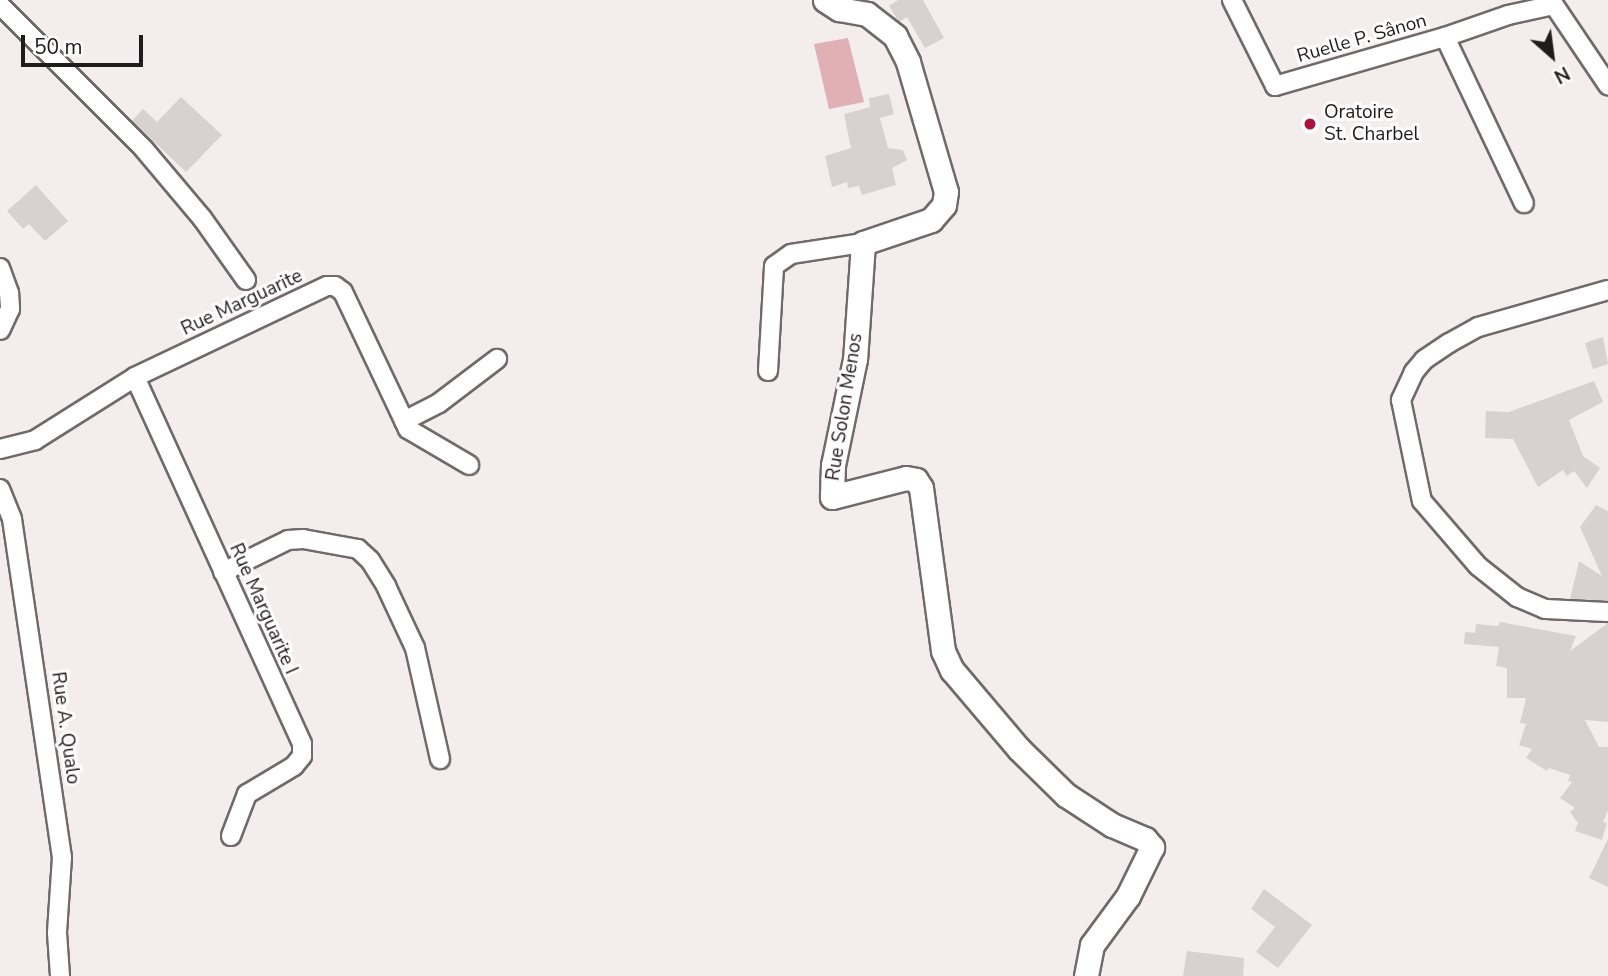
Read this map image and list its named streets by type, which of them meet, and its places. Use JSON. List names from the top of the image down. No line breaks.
{"streets":{"street":["Ruelle P. Sânon","Rue Marguarite","Rue Solon Menos","Rue Marguarite I","Rue A. Qualo"]},"crossings":[["Rue Marguarite","Rue Marguarite I"]],"places":["Oratoire St. Charbel"],"scale_bar":"50 m","north":"bottom right"}
